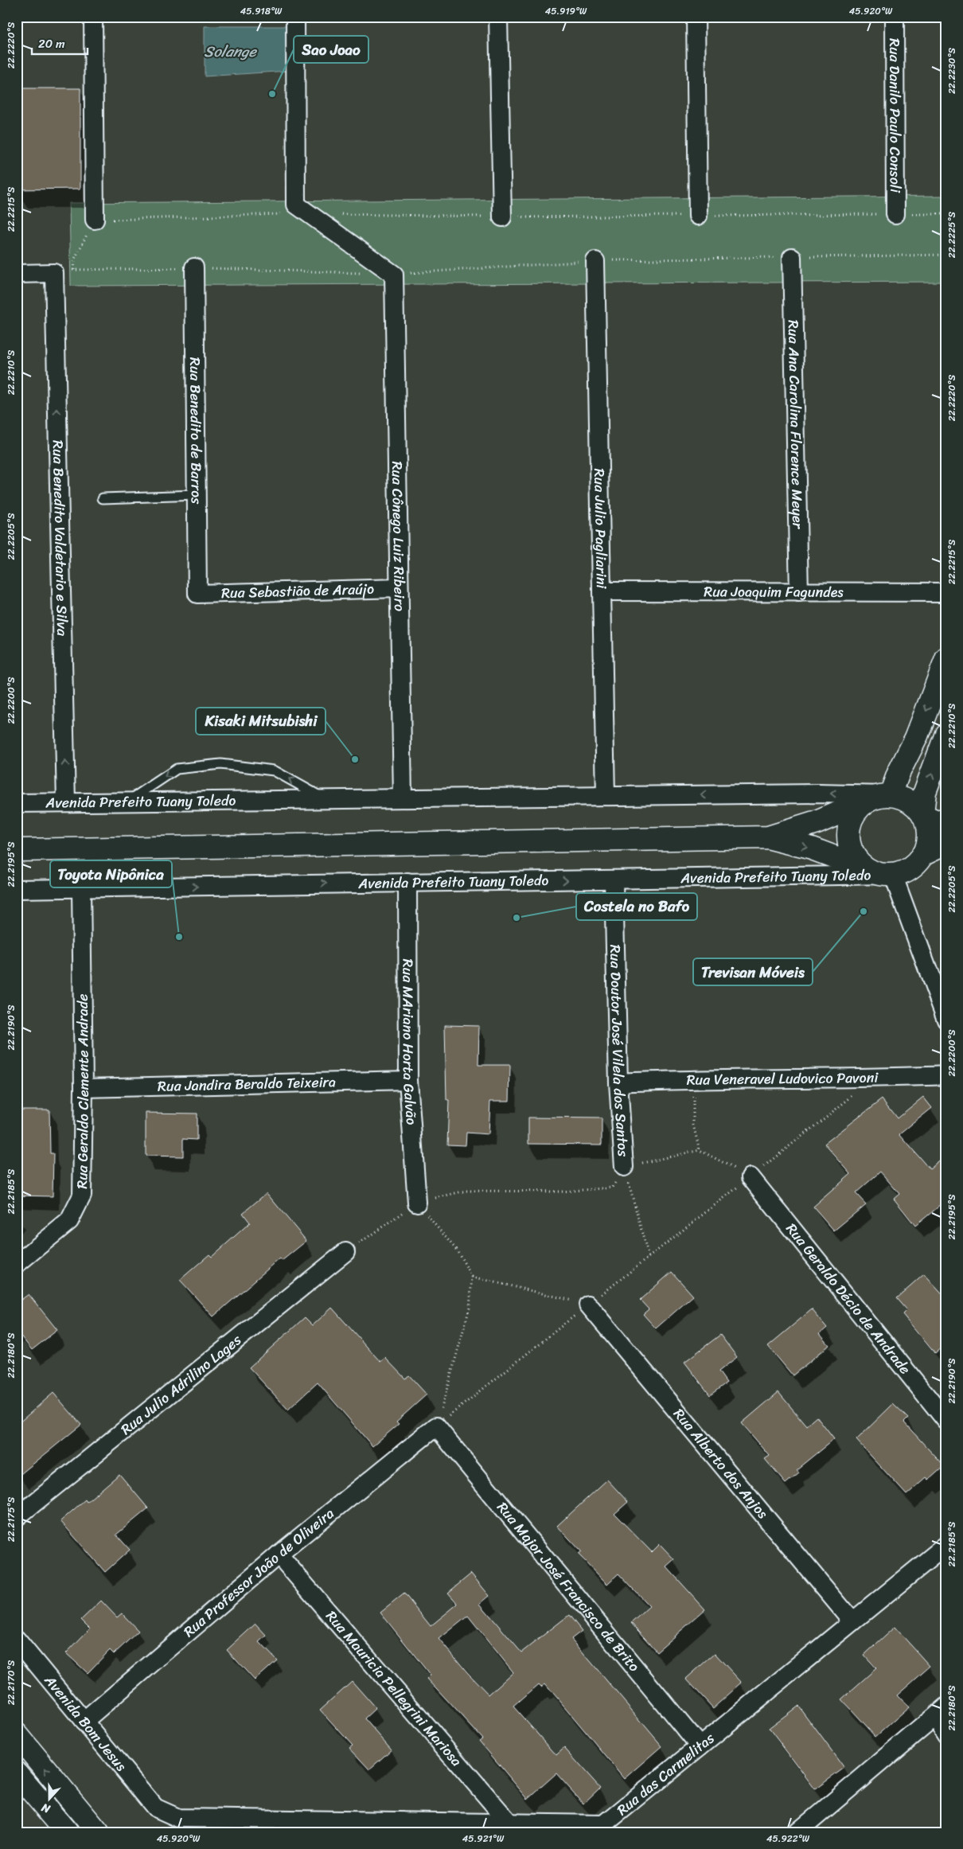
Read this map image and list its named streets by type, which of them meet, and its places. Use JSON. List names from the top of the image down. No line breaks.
{"streets":{"main road":["Avenida Prefeito Tuany Toledo"],"street":["Rua Danilo Paulo Consoli","Rua Ana Carolina Florence Meyer","Rua Benedito de Barros","Rua Julio Pagliarini","Rua Cônego Luiz Ribeiro","Rua Benedito Valdetario e Silva","Rua Sebastião de Araújo","Rua Joaquim Fagundes","Rua MAriano Horta Galvão","Rua Doutor José Vilela dos Santos","Rua Veneravel Ludovico Pavoni","Rua Jandira Beraldo Teixeira","Rua Geraldo Clemente Andrade","Rua Geraldo Décio de Andrade","Rua Julio Adrilino Lages","Rua Alberto dos Anjos","Rua Professor João de Oliveira","Rua Major José Francisco de Brito","Rua Mauricia Pellegrini Mariosa","Avenida Bom Jesus","Rua das Carmelitas"]},"crossings":[["Rua Ana Carolina Florence Meyer","Rua Joaquim Fagundes"],["Rua Benedito de Barros","Rua Sebastião de Araújo"],["Rua Julio Pagliarini","Rua Joaquim Fagundes"],["Rua Julio Pagliarini","Avenida Prefeito Tuany Toledo"],["Rua Cônego Luiz Ribeiro","Rua Sebastião de Araújo"],["Rua Cônego Luiz Ribeiro","Avenida Prefeito Tuany Toledo"],["Rua Benedito Valdetario e Silva","Avenida Prefeito Tuany Toledo"],["Avenida Prefeito Tuany Toledo","Rua MAriano Horta Galvão"],["Avenida Prefeito Tuany Toledo","Rua Doutor José Vilela dos Santos"],["Avenida Prefeito Tuany Toledo","Rua Geraldo Clemente Andrade"],["Rua MAriano Horta Galvão","Rua Doutor José Vilela dos Santos"],["Rua MAriano Horta Galvão","Rua Jandira Beraldo Teixeira"],["Rua Doutor José Vilela dos Santos","Rua Veneravel Ludovico Pavoni"],["Rua Jandira Beraldo Teixeira","Rua Geraldo Clemente Andrade"],["Rua Alberto dos Anjos","Rua das Carmelitas"],["Rua Professor João de Oliveira","Rua Major José Francisco de Brito"],["Rua Professor João de Oliveira","Rua Mauricia Pellegrini Mariosa"],["Rua Professor João de Oliveira","Avenida Bom Jesus"],["Rua Major José Francisco de Brito","Rua das Carmelitas"],["Rua Mauricia Pellegrini Mariosa","Rua das Carmelitas"],["Avenida Bom Jesus","Rua das Carmelitas"]],"one_way":["Rua Benedito Valdetario e Silva"],"water":["Solange"],"places":["Sao Joao","Kisaki Mitsubishi","Trevisan Móveis","Costela no Bafo","Toyota Nipônica"],"scale_bar":"20 m","north":"bottom","coordinates":["45.918°W","45.919°W","45.920°W","22.2220°S","22.2230°S","22.2215°S","22.2225°S","22.2210°S","22.2205°S","22.2200°S","22.2195°S","22.2190°S","22.2185°S","22.2180°S","22.2175°S","22.2170°S","45.921°W","45.922°W"]}
